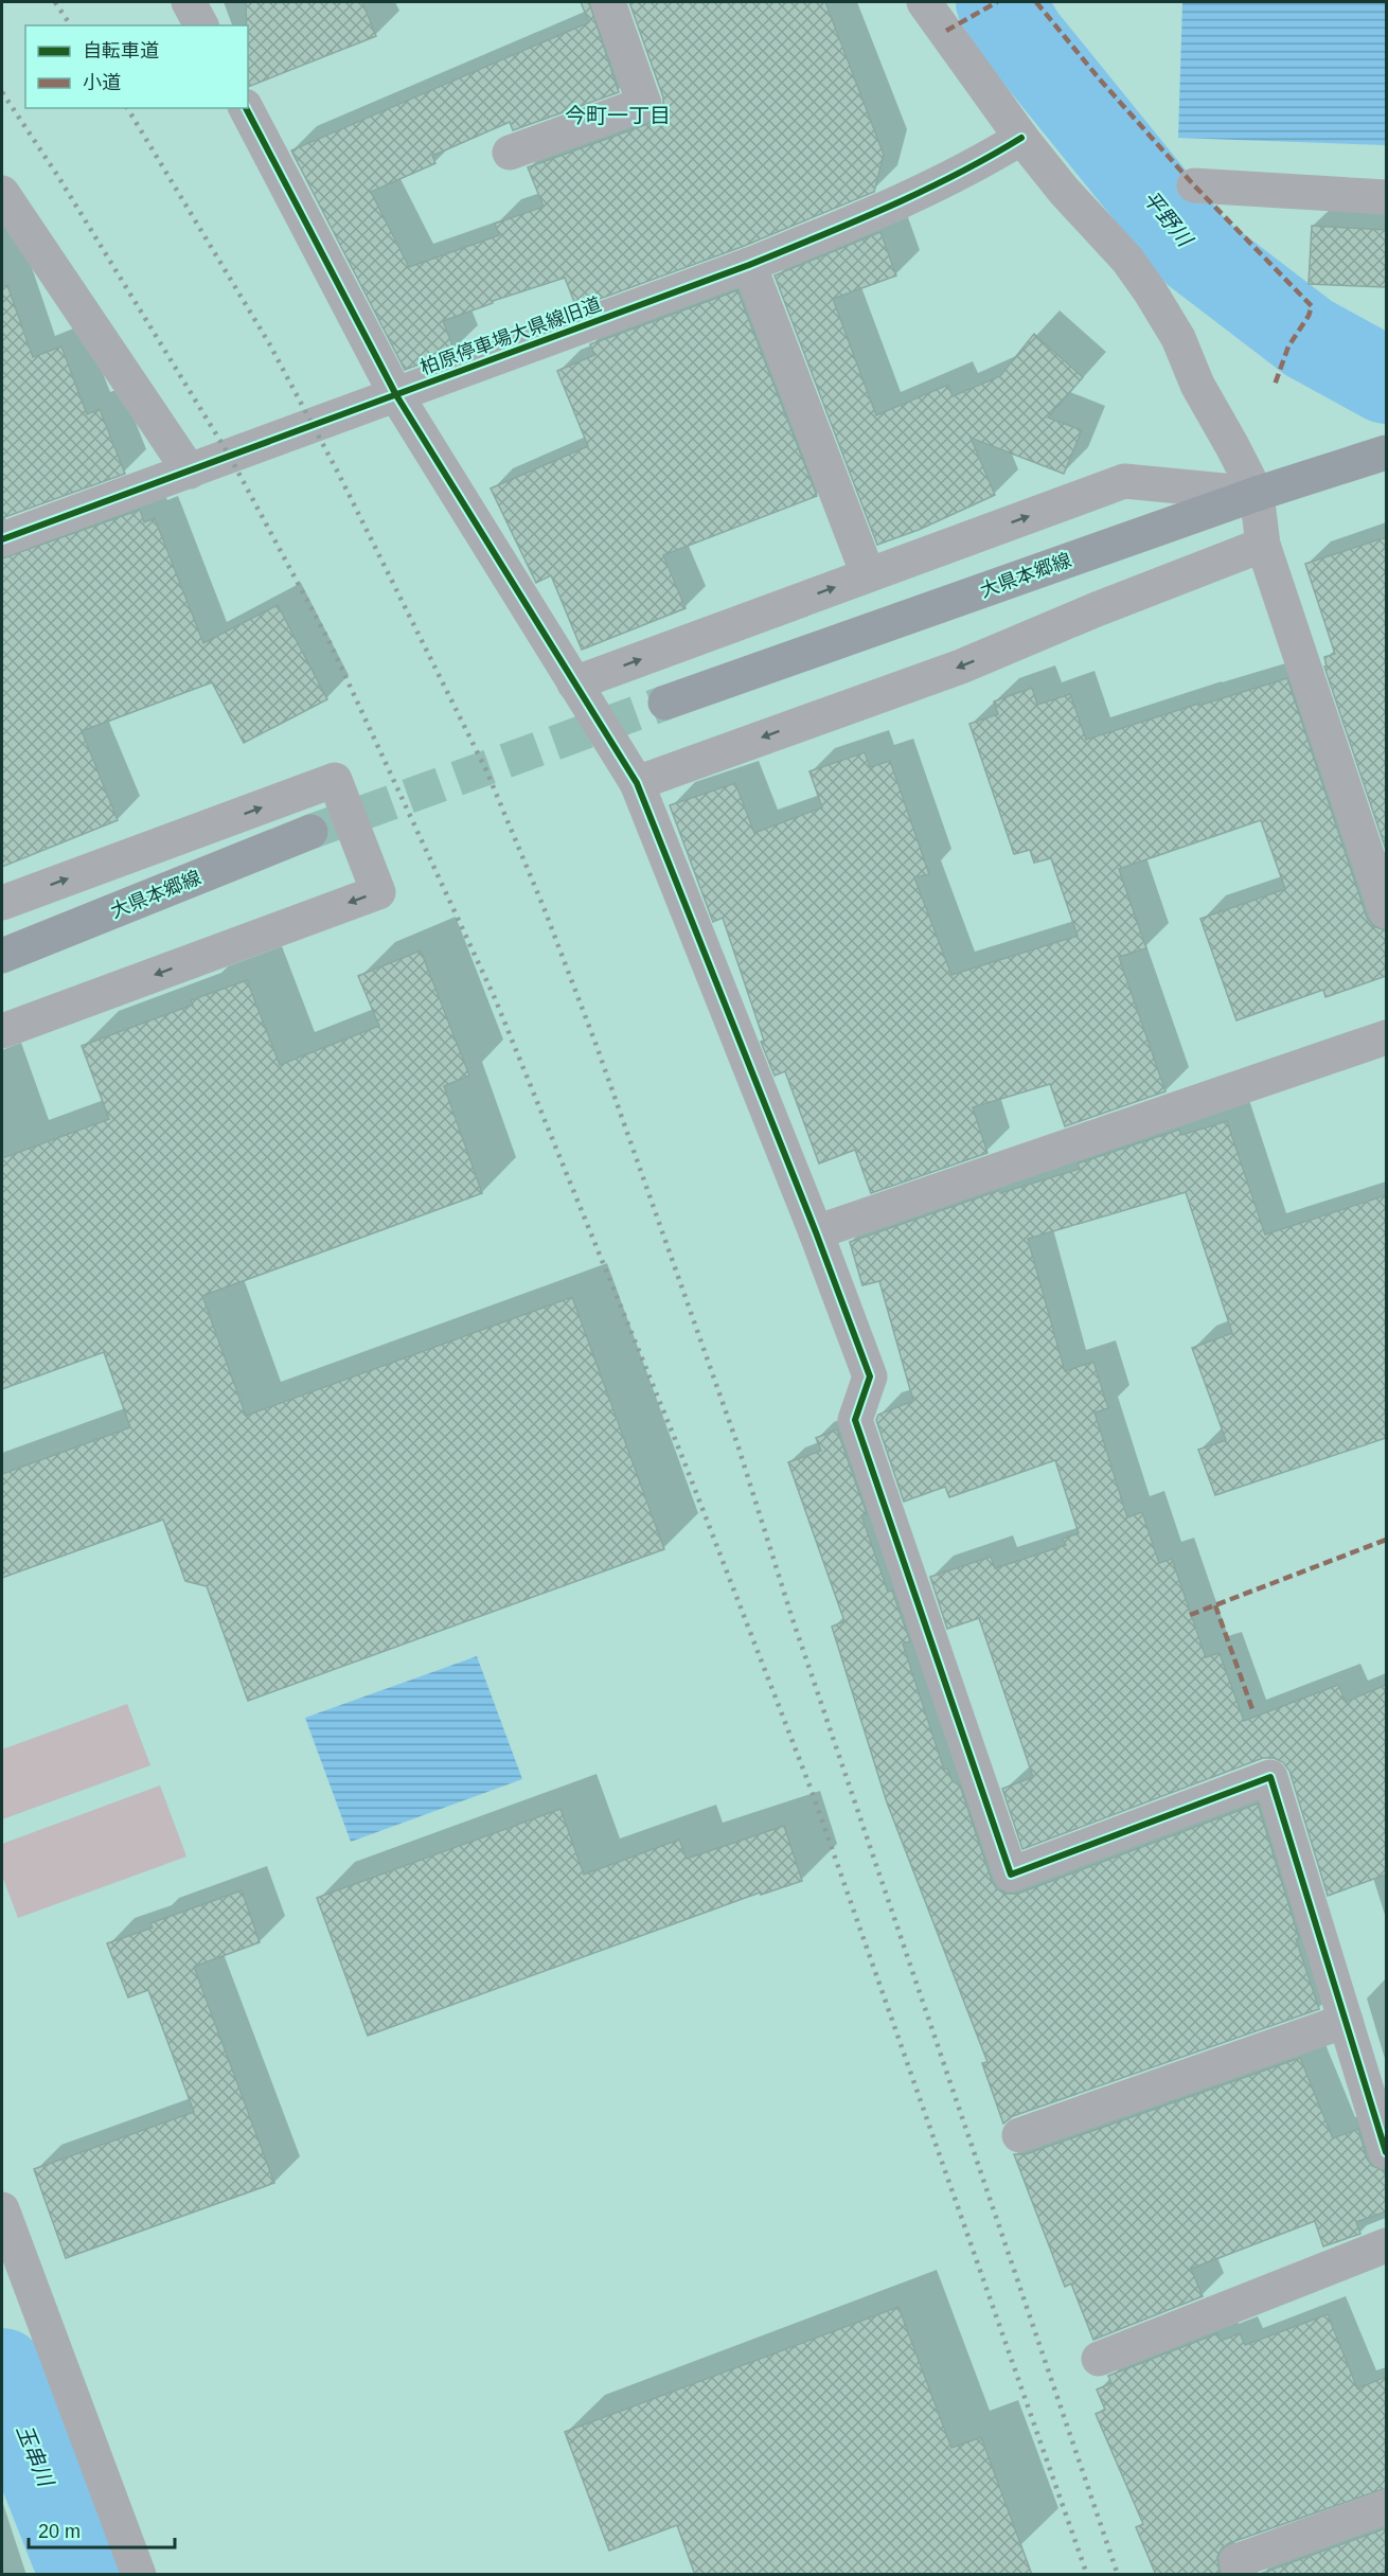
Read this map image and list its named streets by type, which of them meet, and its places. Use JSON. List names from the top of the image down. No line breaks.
{"streets":{"highway":["大県本郷線"],"street":["柏原停車場大県線旧道"]},"districts":["今町一丁目"],"water":["平野川","玉串川"],"legend":["自転車道","小道"],"scale_bar":"20 m"}
